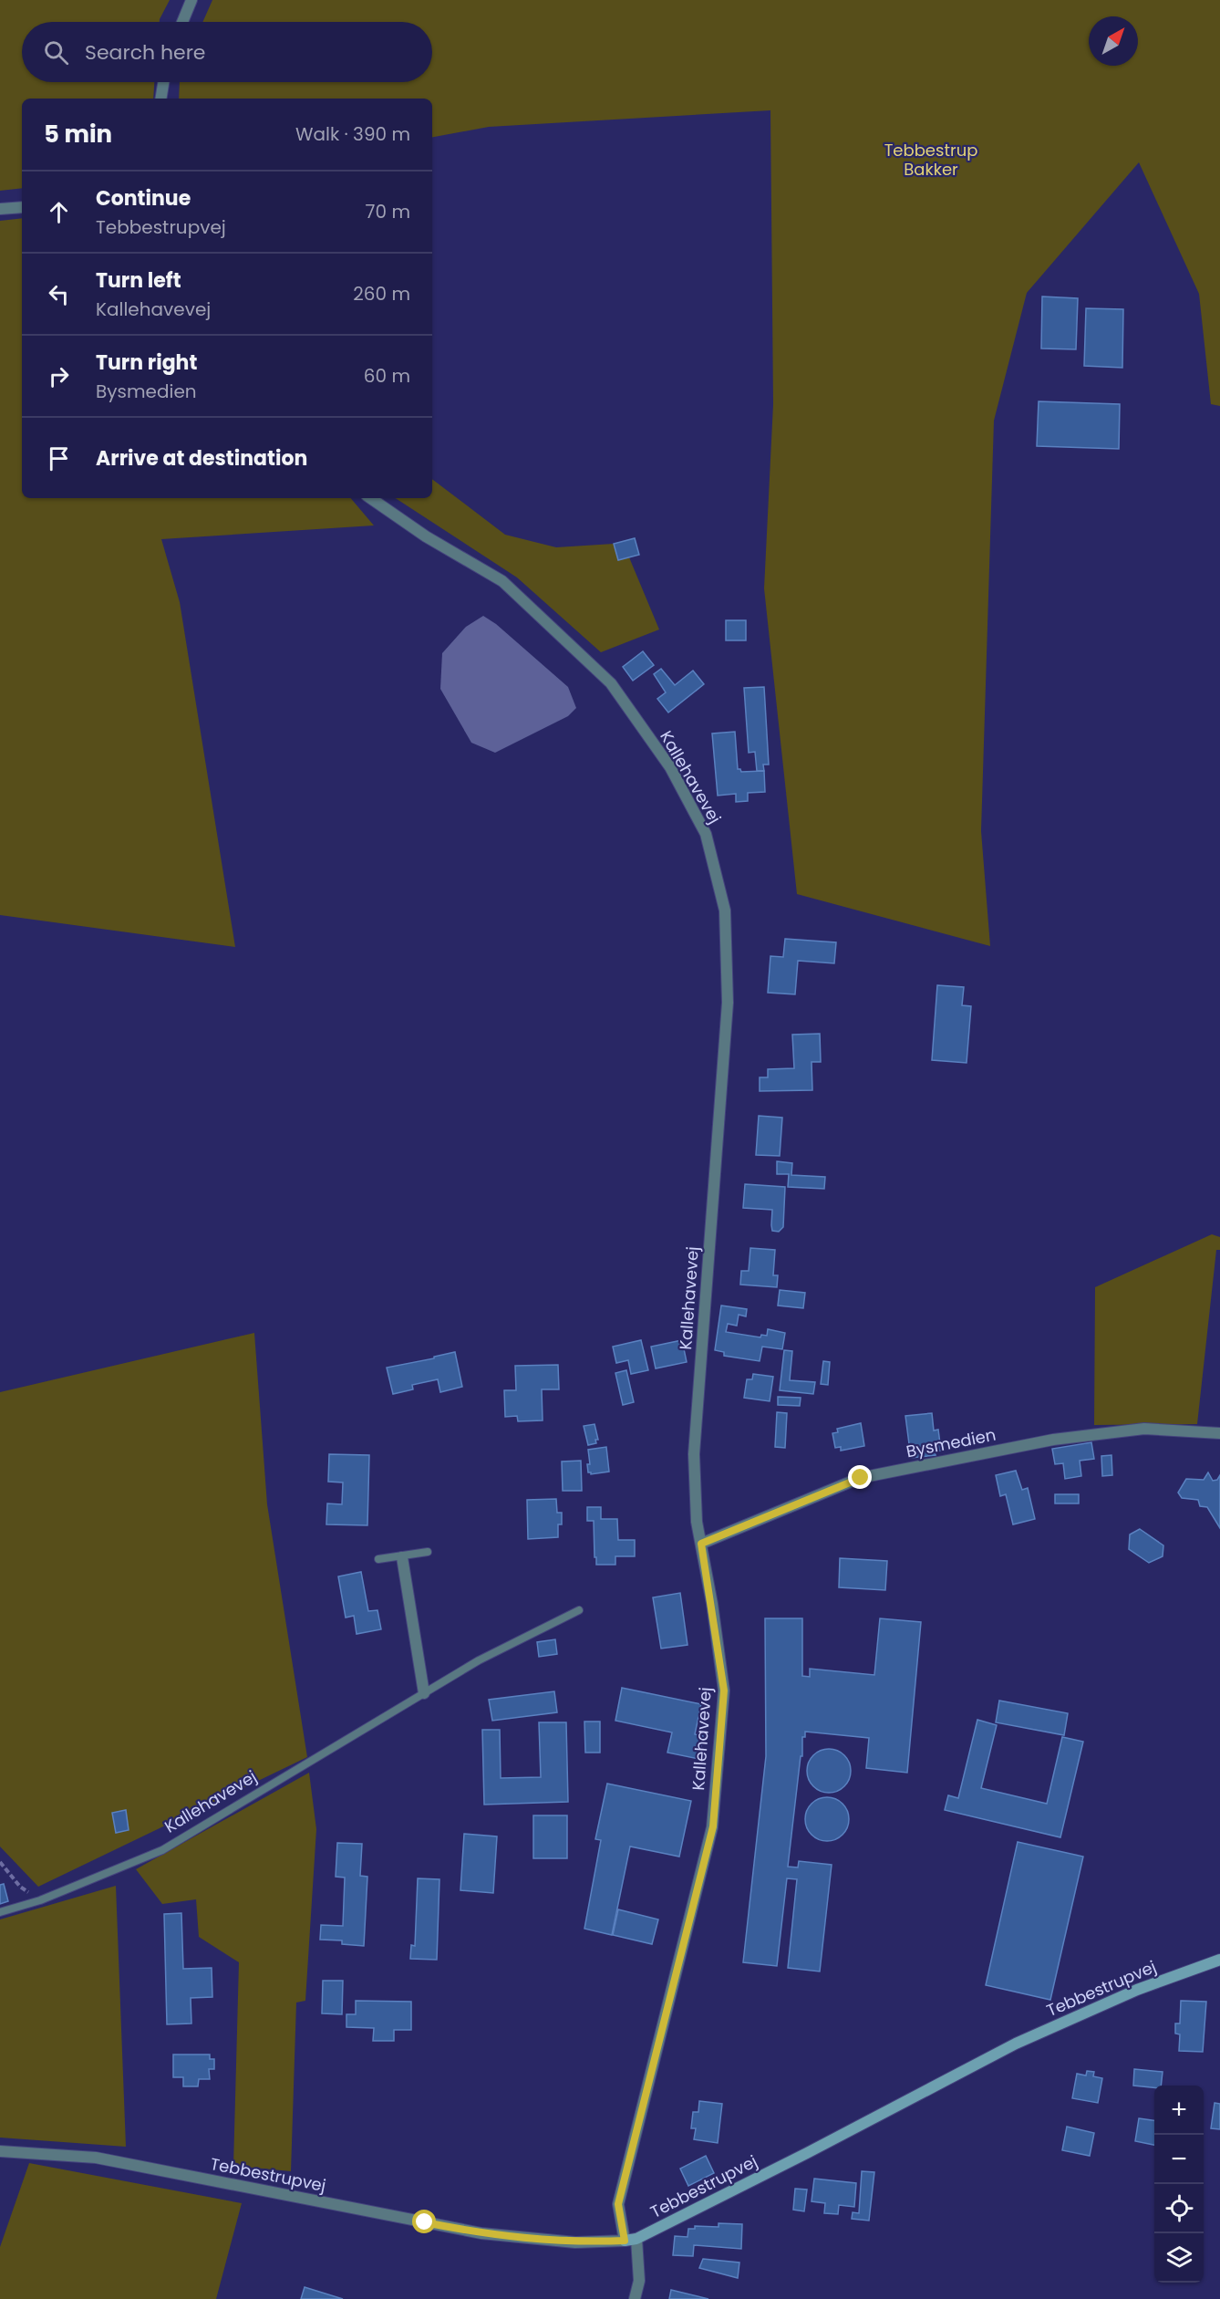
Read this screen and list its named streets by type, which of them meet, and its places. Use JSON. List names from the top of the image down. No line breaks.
{"streets":{"street":["Kallehavevej","Bysmedien","Tebbestrupvej"]},"crossings":[["Kallehavevej","Bysmedien"],["Kallehavevej","Tebbestrupvej"]],"parks":["Tebbestrup Bakker"],"north":"top right","page":{"search":"Search here","heading":["5 min","Walk · 390 m"],"list":[["Continue","Tebbestrupvej","70 m"],["Turn left","Kallehavevej","260 m"],["Turn right","Bysmedien","60 m"],"Arrive at destination"],"map_buttons":["+","−"]}}
